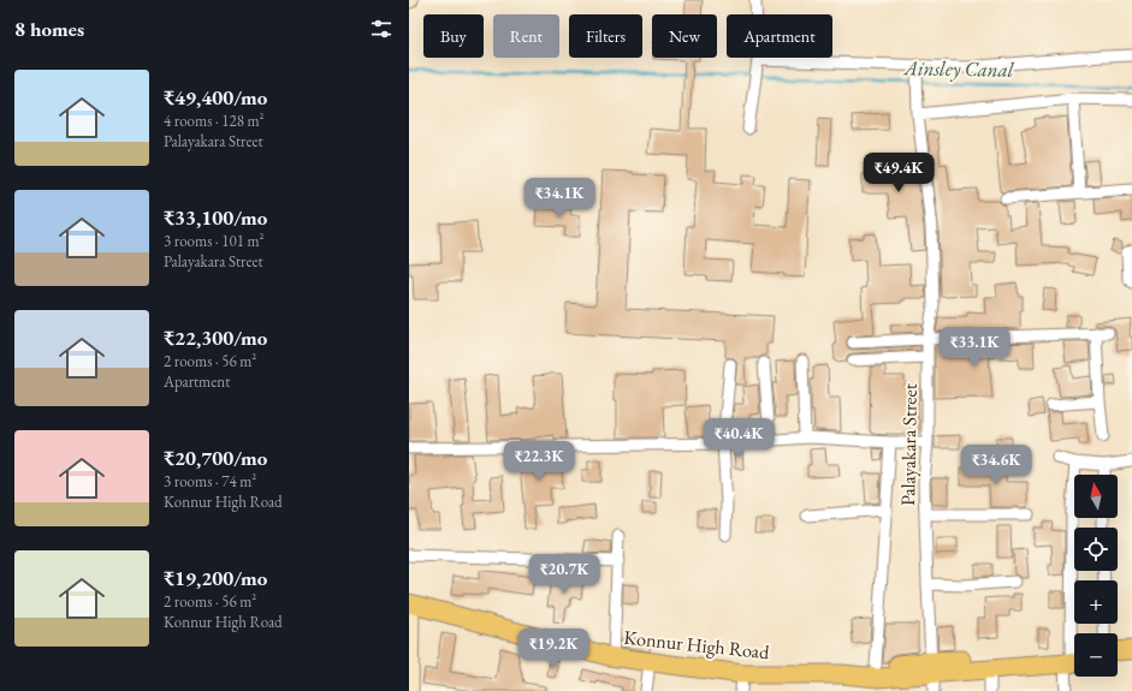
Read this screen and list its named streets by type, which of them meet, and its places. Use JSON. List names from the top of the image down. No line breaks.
{"streets":{"main road":["Konnur High Road"],"street":["Palayakara Street"]},"crossings":[["Palayakara Street","Konnur High Road"]],"water":["Ainsley Canal"],"north":"top","page":{"heading":"8 homes","chip":["Buy","Rent","Filters","New","Apartment"],"list":[{"name":"₹49,400/mo","note":"4 rooms · 128 m² · Palayakara Street"},{"name":"₹33,100/mo","note":"3 rooms · 101 m² · Palayakara Street"},{"name":"₹22,300/mo","note":"2 rooms · 56 m² · Apartment"},{"name":"₹20,700/mo","note":"3 rooms · 74 m² · Konnur High Road"},{"name":"₹19,200/mo","note":"2 rooms · 56 m² · Konnur High Road"}],"price":["₹49.4K","₹34.1K","₹33.1K","₹40.4K","₹22.3K","₹34.6K","₹20.7K","₹19.2K"],"map_buttons":["+","−"]}}
